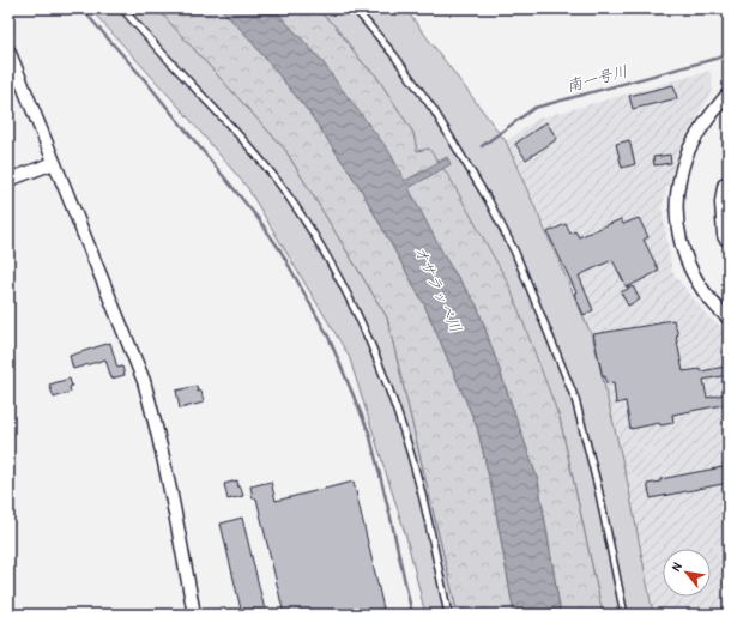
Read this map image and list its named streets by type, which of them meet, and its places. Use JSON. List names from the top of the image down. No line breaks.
{"water":["南一号川","オサラッペ川"],"north":"top left"}
